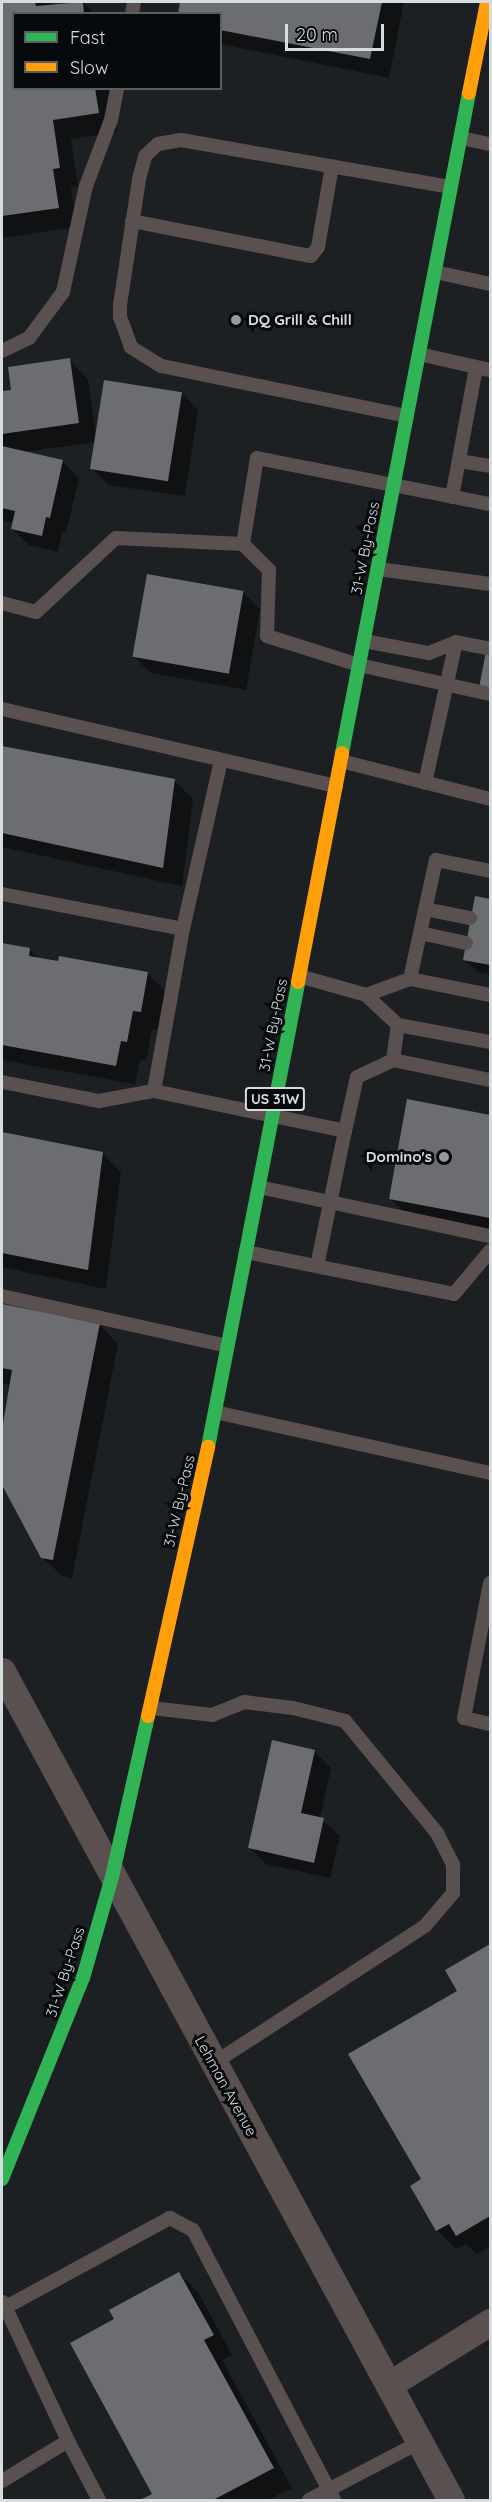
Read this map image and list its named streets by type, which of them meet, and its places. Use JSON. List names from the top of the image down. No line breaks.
{"streets":{"main road":["31-W By-Pass","US 31W"],"street":["Lehman Avenue"]},"crossings":[["31-W By-Pass","Lehman Avenue"]],"places":["DQ Grill & Chill","Domino's"],"legend":["Fast","Slow"],"scale_bar":"20 m"}
